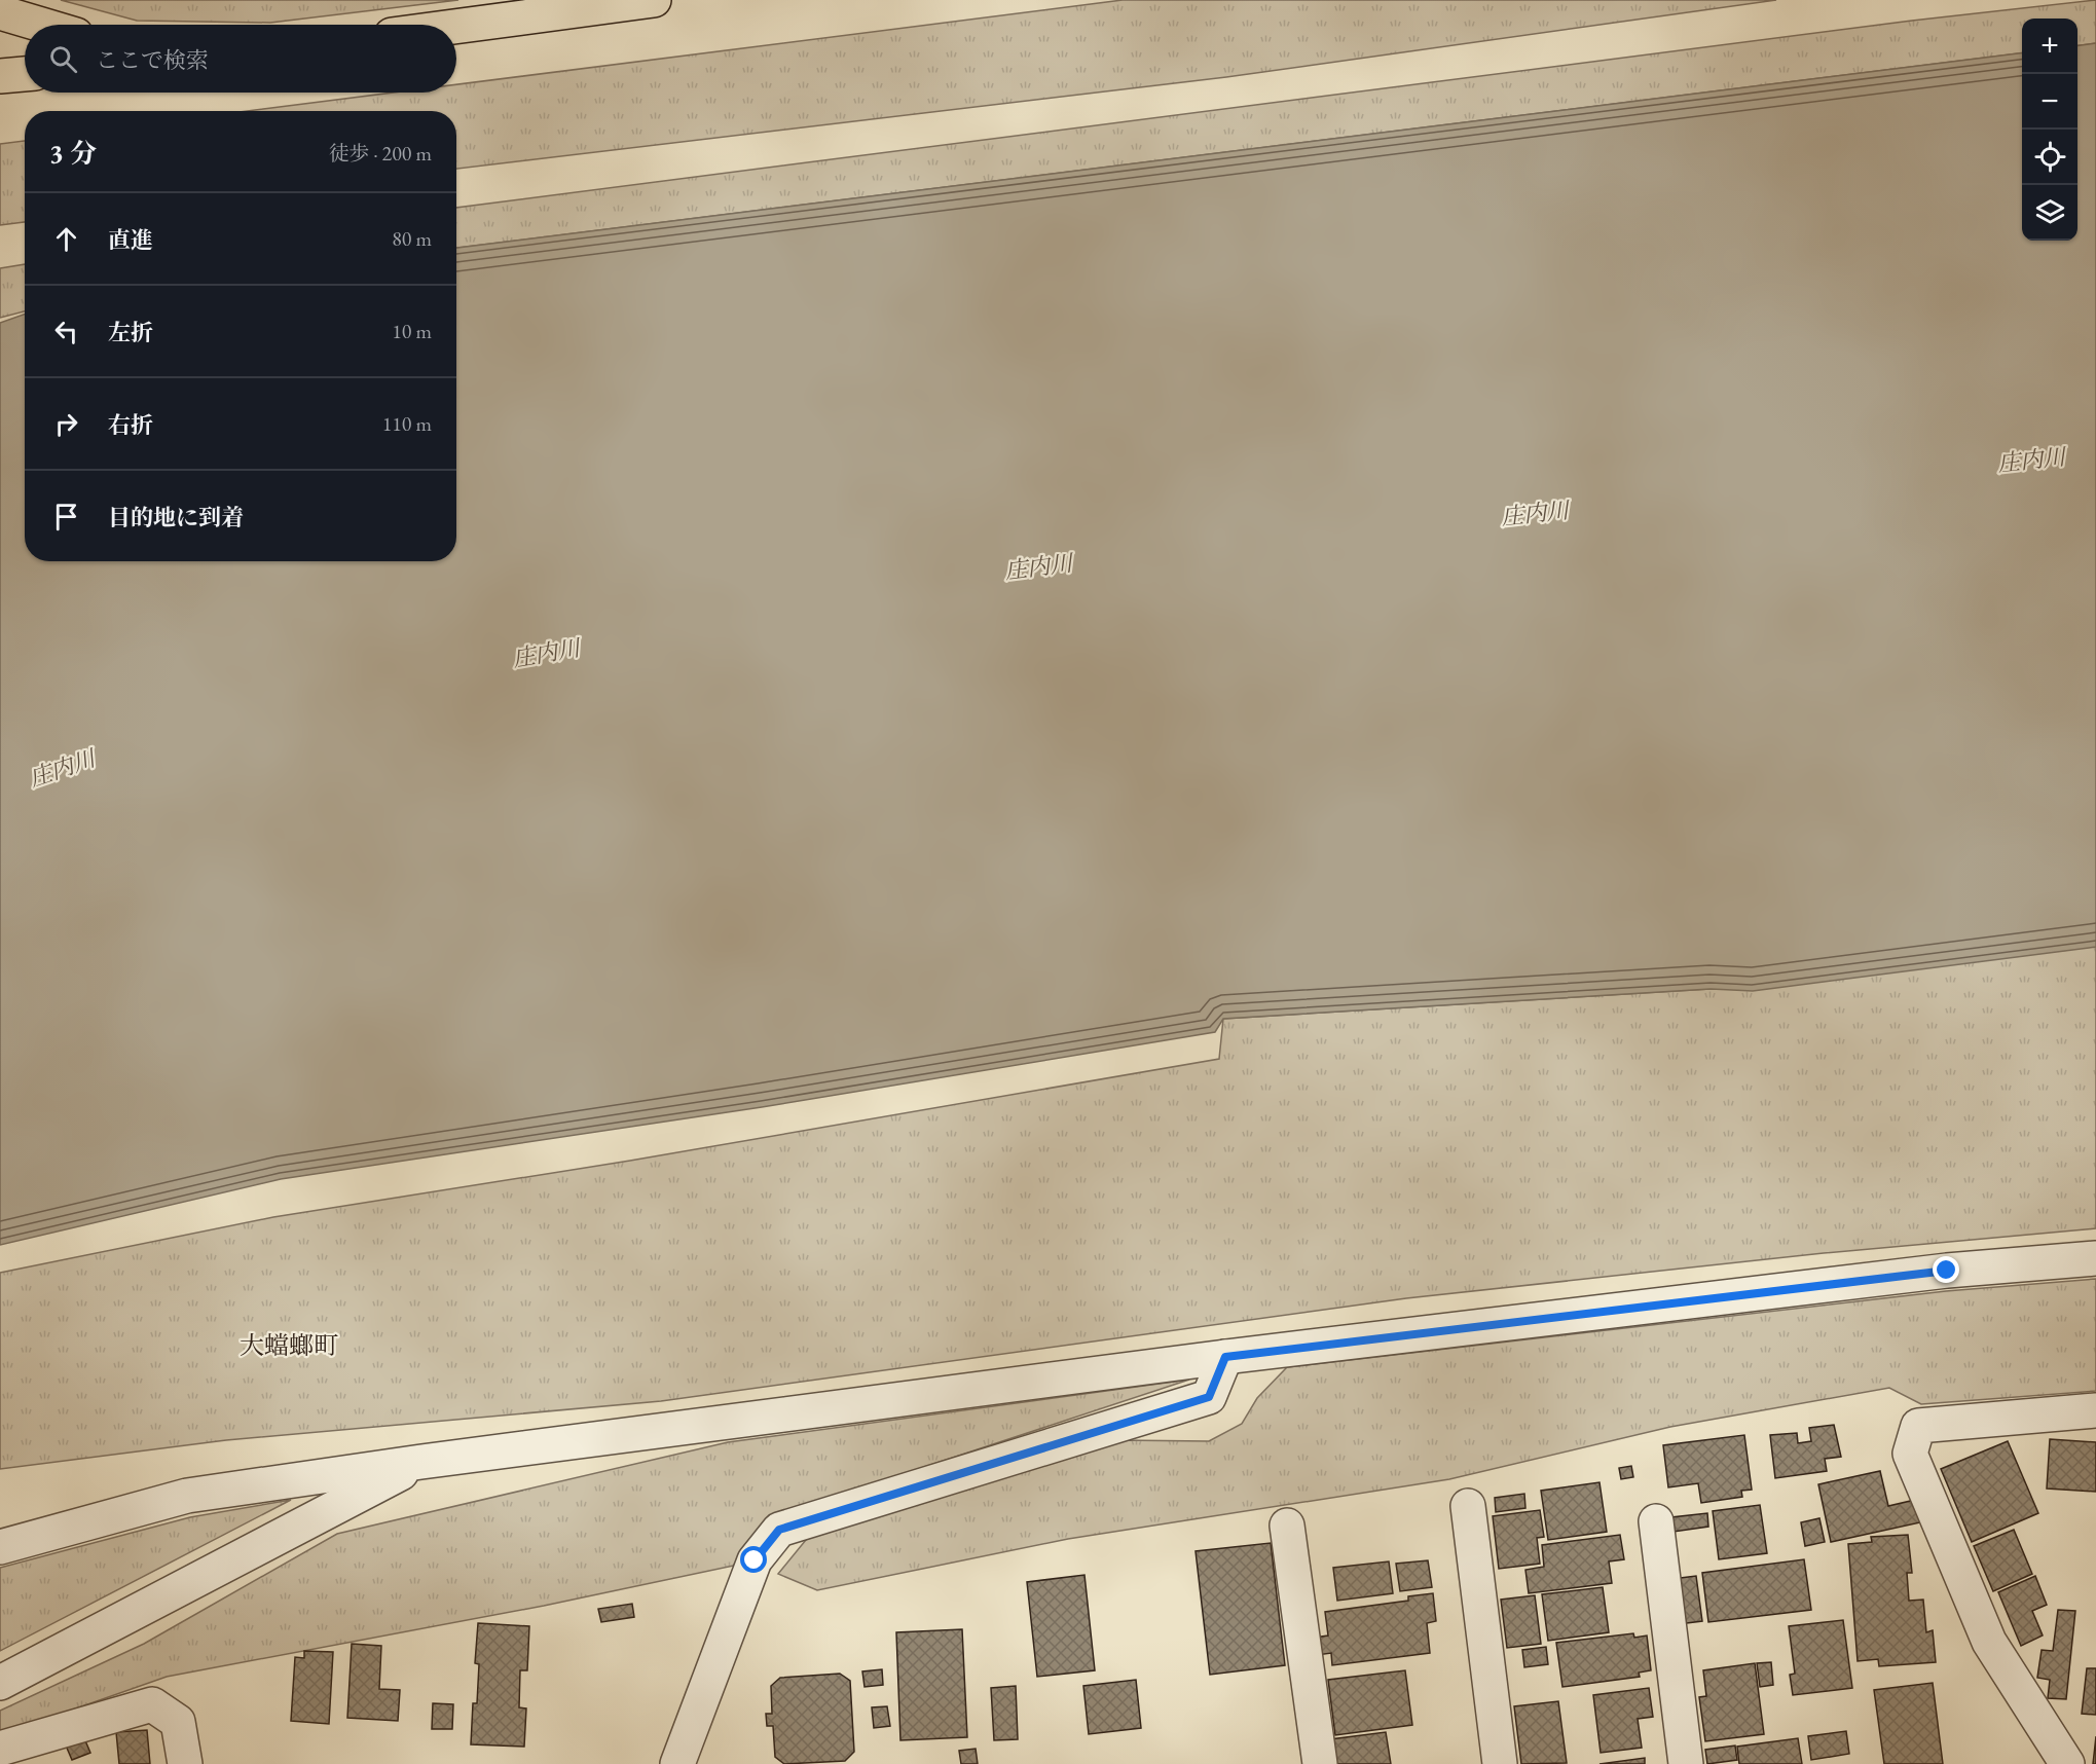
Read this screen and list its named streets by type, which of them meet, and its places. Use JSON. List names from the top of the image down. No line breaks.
{"districts":["大蟷螂町"],"water":["庄内川"],"page":{"map_buttons":["+","−"],"search":"ここで検索","heading":["3 分","徒歩 · 200 m"],"list":[["直進","80 m"],["左折","10 m"],["右折","110 m"],"目的地に到着"]}}
